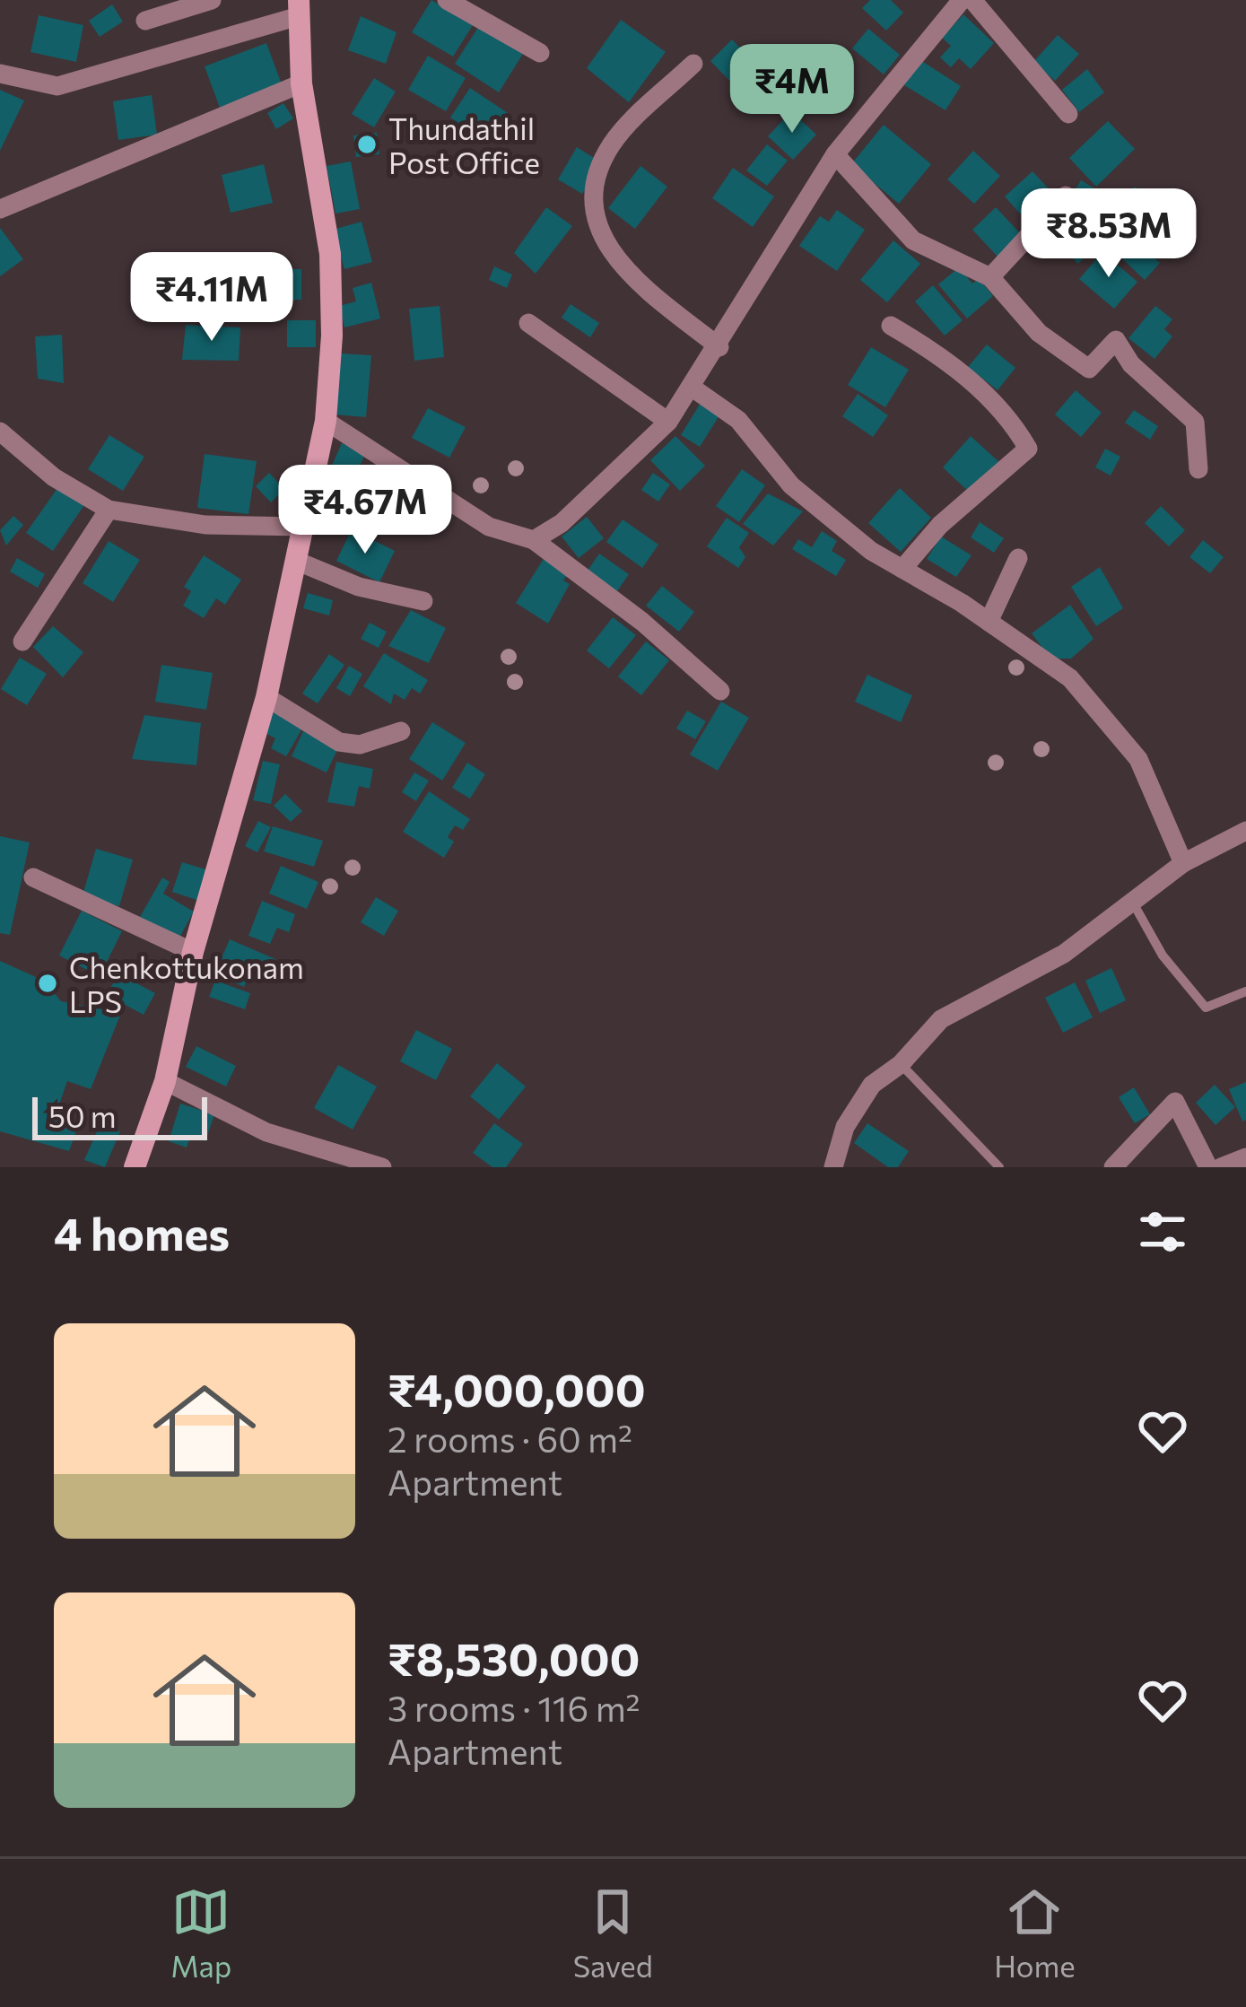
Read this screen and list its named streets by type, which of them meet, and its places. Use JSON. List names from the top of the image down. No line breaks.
{"places":["Thundathil Post Office","Chenkottukonam LPS"],"scale_bar":"50 m","page":{"price":["₹4M","₹8.53M","₹4.11M","₹4.67M"],"scale":"50 m","heading":"4 homes","list":[{"name":"₹4,000,000","note":"2 rooms · 60 m² · Apartment"},{"name":"₹8,530,000","note":"3 rooms · 116 m² · Apartment"}],"tabs":["Map","Saved","Home"]}}
